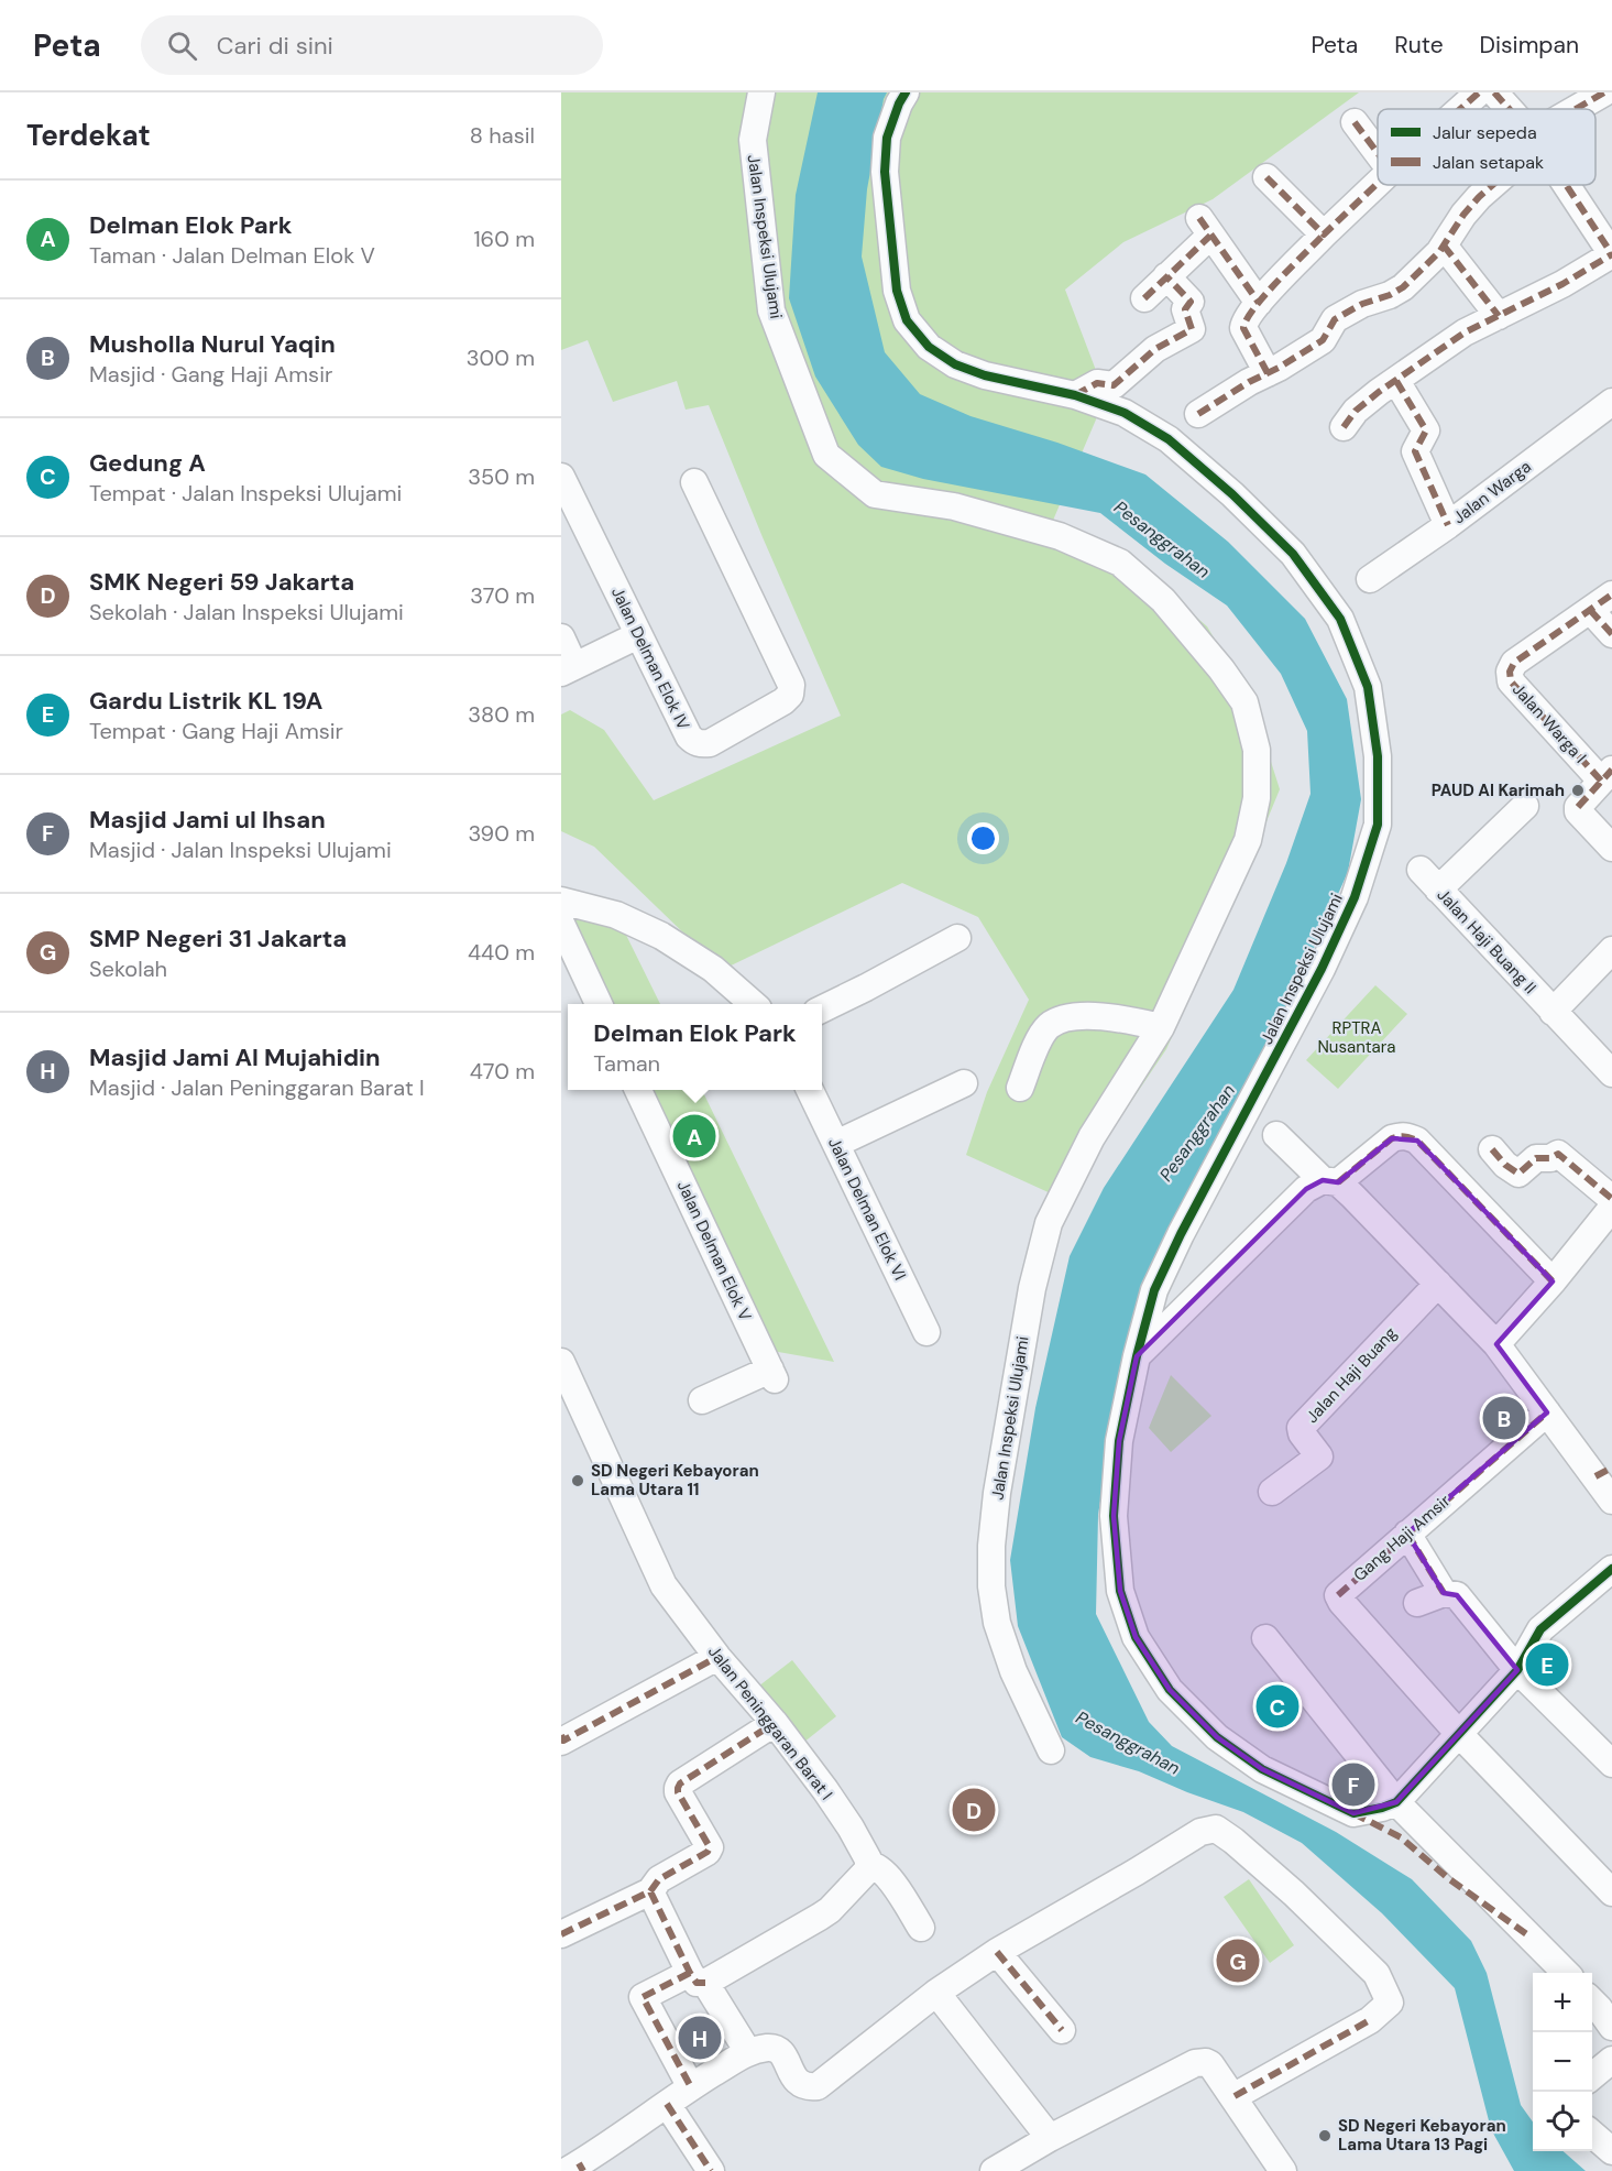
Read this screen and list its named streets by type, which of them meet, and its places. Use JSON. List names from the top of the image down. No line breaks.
{"streets":{"street":["Jalan Inspeksi Ulujami","Jalan Warga","Jalan Delman Elok IV","Jalan Warga I","Jalan Haji Buang II","Jalan Delman Elok VI","Jalan Delman Elok V","Jalan Haji Buang","Gang Haji Amsir","Jalan Peninggaran Barat I"]},"water":["Pesanggrahan"],"parks":["RPTRA Nusantara"],"places":["PAUD Al Karimah","SD Negeri Kebayoran Lama Utara 11","SD Negeri Kebayoran Lama Utara 13 Pagi"],"legend":["Jalur sepeda","Jalan setapak"],"page":{"header":"Peta","search":"Cari di sini","nav":["Peta","Rute","Disimpan"],"heading":["Terdekat","8 hasil"],"list":[{"mark":"A","name":"Delman Elok Park","note":"Taman · Jalan Delman Elok V","value":"160 m"},{"mark":"B","name":"Musholla Nurul Yaqin","note":"Masjid · Gang Haji Amsir","value":"300 m"},{"mark":"C","name":"Gedung A","note":"Tempat · Jalan Inspeksi Ulujami","value":"350 m"},{"mark":"D","name":"SMK Negeri 59 Jakarta","note":"Sekolah · Jalan Inspeksi Ulujami","value":"370 m"},{"mark":"E","name":"Gardu Listrik KL 19A","note":"Tempat · Gang Haji Amsir","value":"380 m"},{"mark":"F","name":"Masjid Jami ul Ihsan","note":"Masjid · Jalan Inspeksi Ulujami","value":"390 m"},{"mark":"G","name":"SMP Negeri 31 Jakarta","note":"Sekolah","value":"440 m"},{"mark":"H","name":"Masjid Jami Al Mujahidin","note":"Masjid · Jalan Peninggaran Barat I","value":"470 m"}],"popup":["Delman Elok Park","Taman"],"pins":["A","B","E","C","F","D","G","H"],"map_buttons":["+","−"]}}
